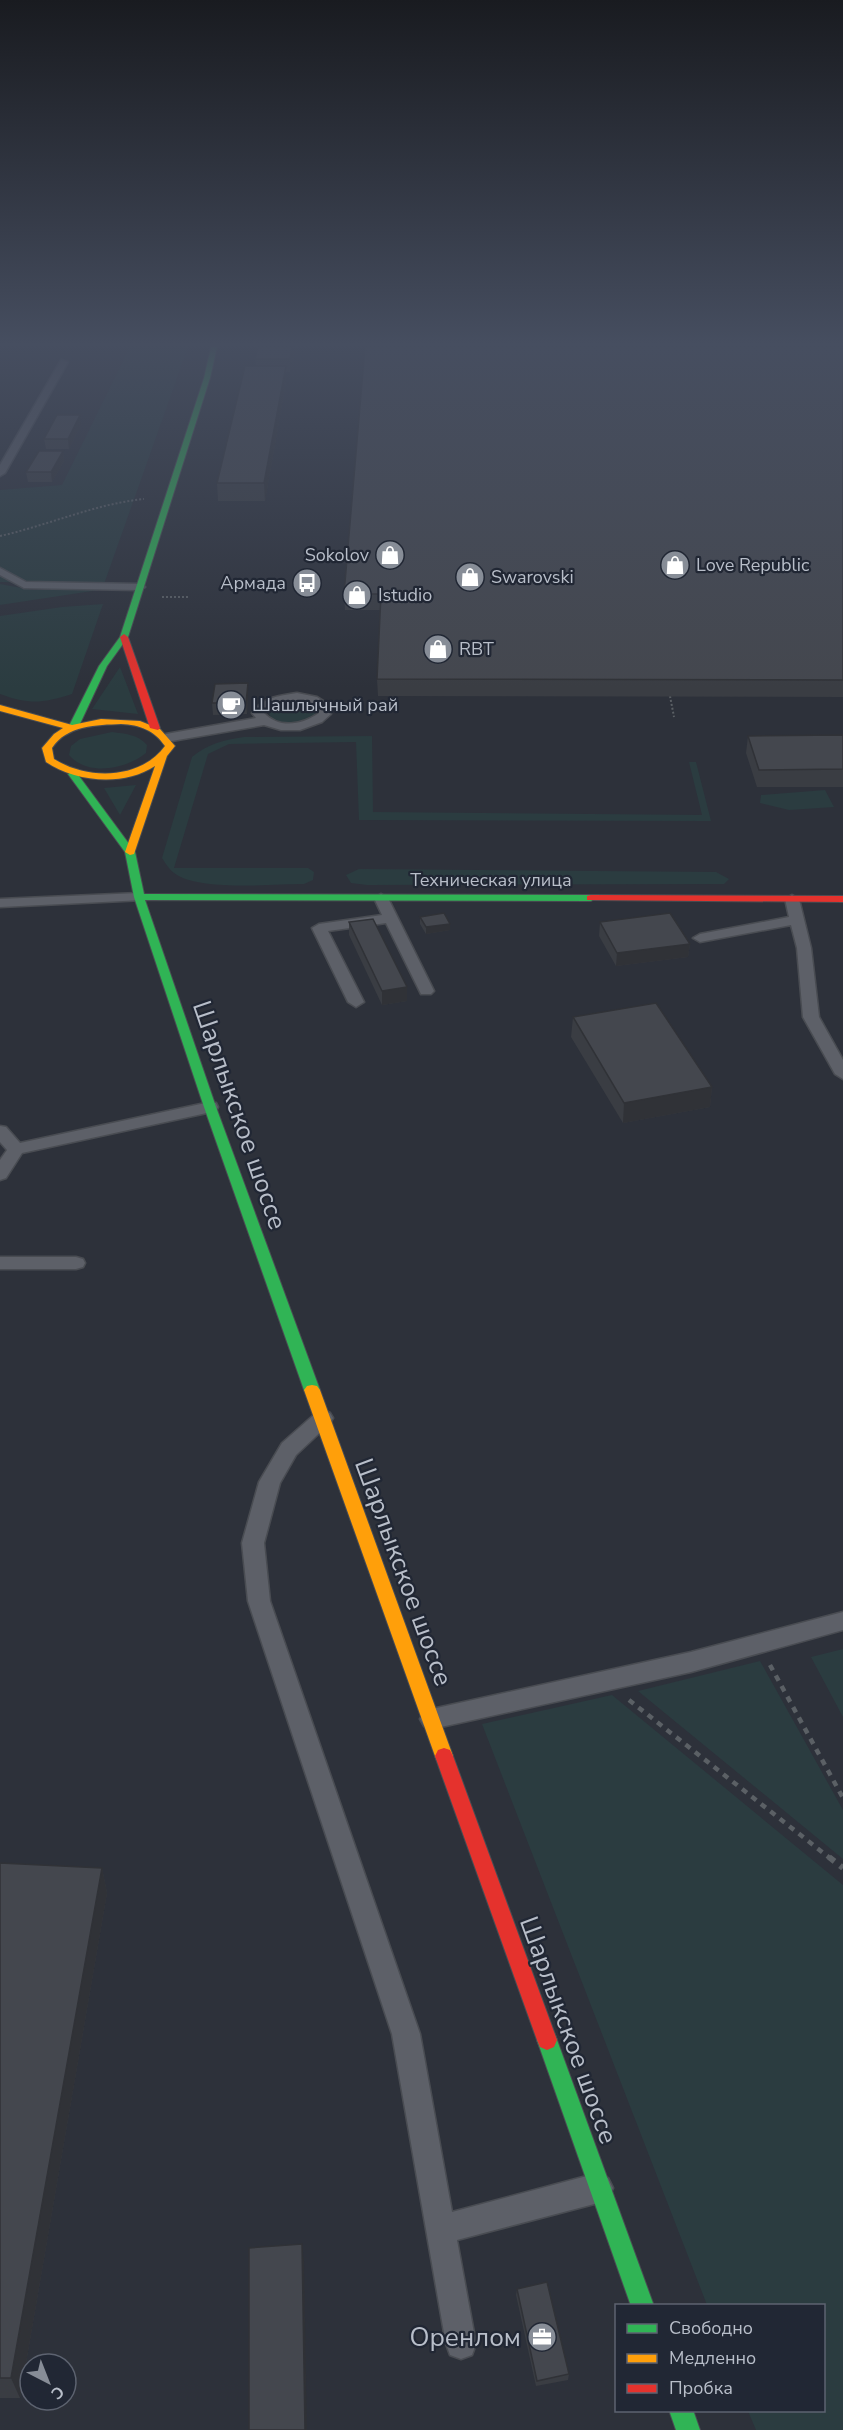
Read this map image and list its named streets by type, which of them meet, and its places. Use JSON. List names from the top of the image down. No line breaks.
{"streets":{"main road":["Техническая улица","Шарлыкское шоссе"]},"crossings":[["Техническая улица","Шарлыкское шоссе"]],"places":{"shop":["Sokolov","Love Republic","Swarovski","Istudio","RBT"],"bus stop":["Армада"],"cafe":["Шашлычный рай"],"office":["Оренлом"]},"legend":["Свободно","Медленно","Пробка"],"north":"bottom right"}
